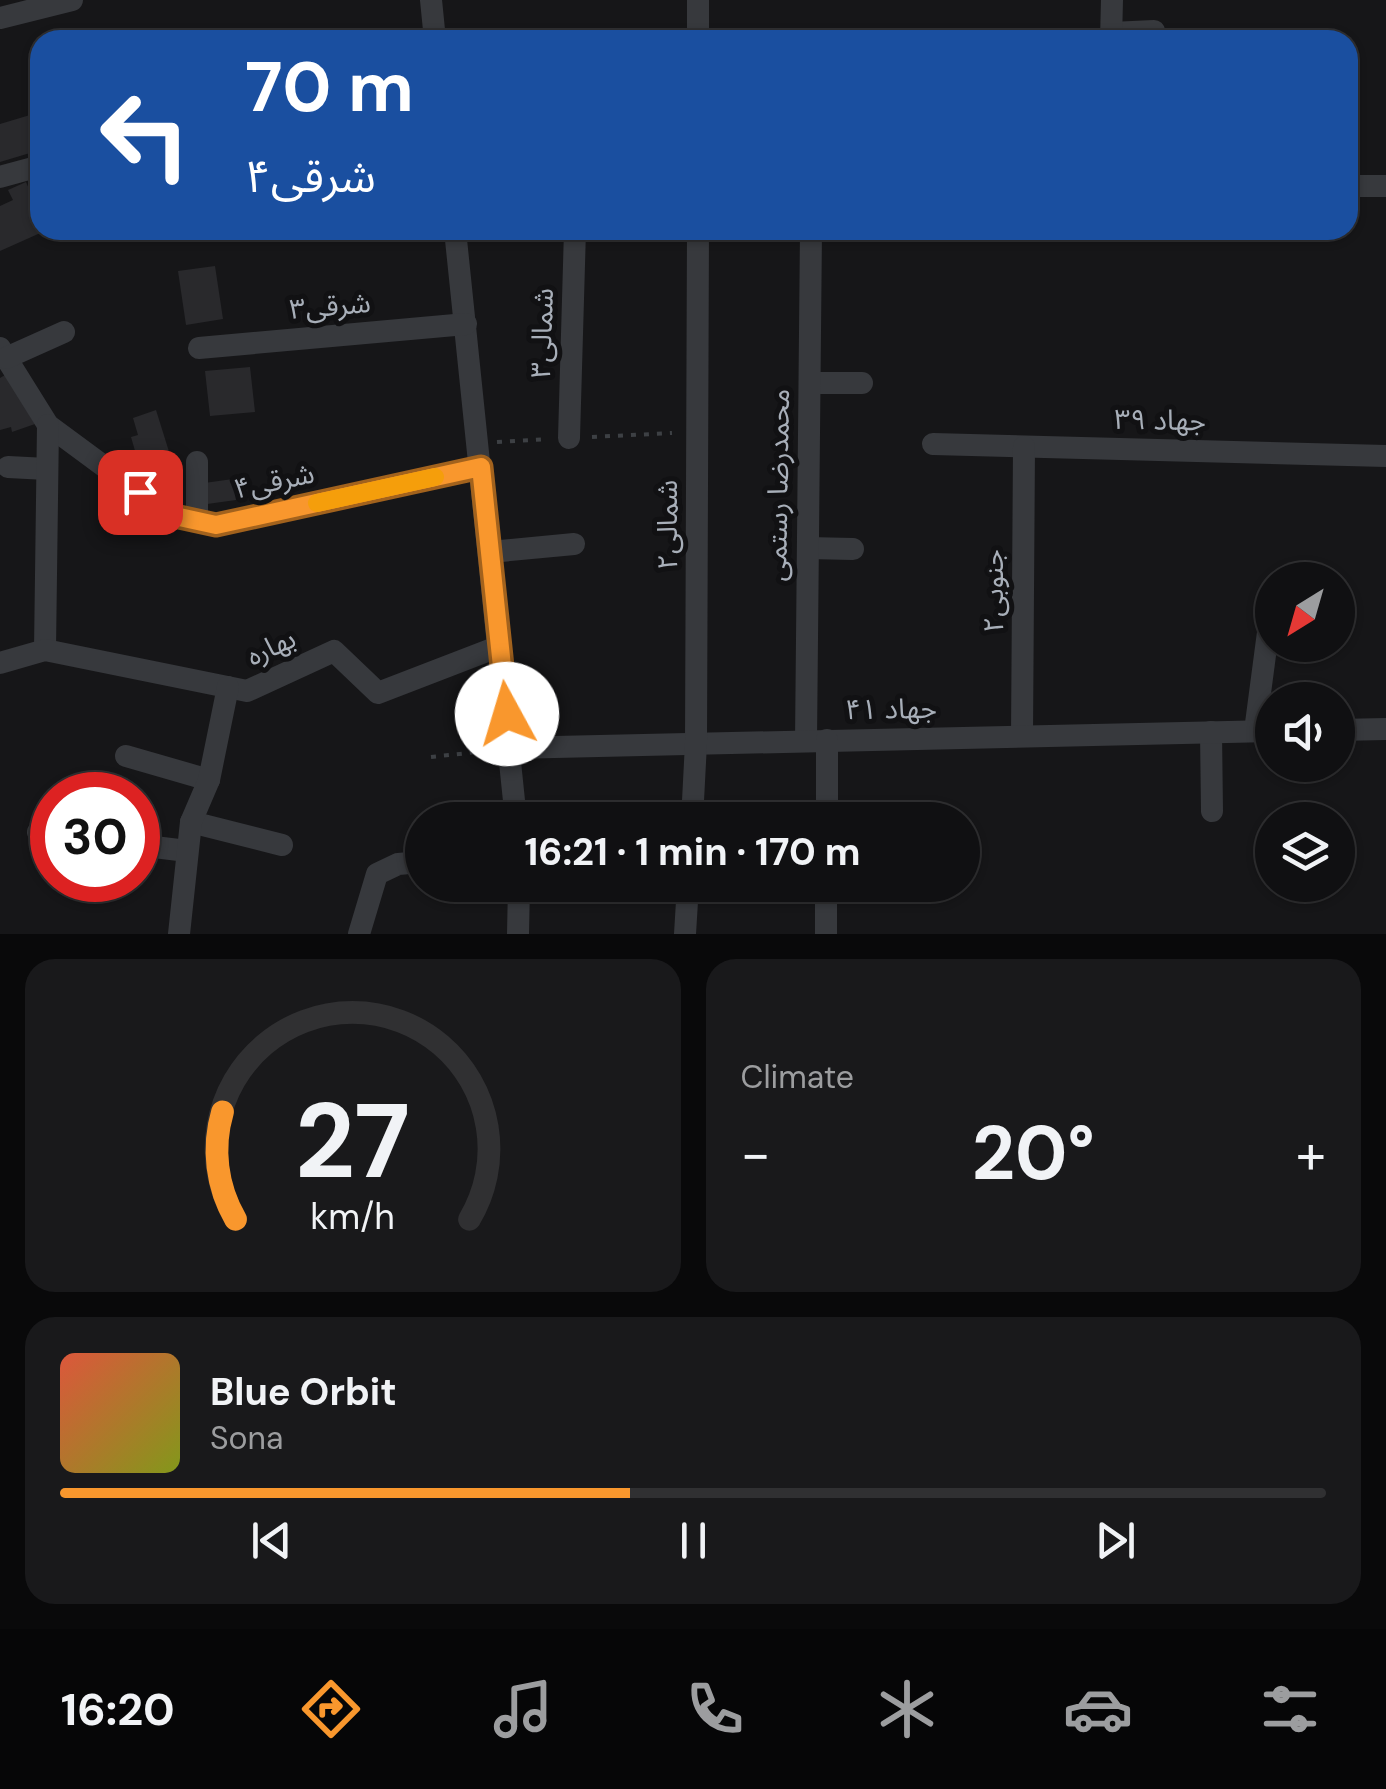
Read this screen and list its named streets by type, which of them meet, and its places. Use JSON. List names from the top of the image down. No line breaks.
{"streets":{"street":["شرقی۳","شمالی۳","جهاد ۳۹","شرقی۴","محمدرضا رستمی","شمالی۲","جنوبی۲","بهاره","جهاد ۴۱"]},"crossings":[["جهاد ۳۹","جنوبی۲"],["محمدرضا رستمی","جهاد ۴۱"],["شمالی۲","جهاد ۴۱"],["جنوبی۲","جهاد ۴۱"]],"north":"bottom left","page":{"turn":["70 m","شرقی۴"],"limit":"30","trip":"16:21 · 1 min · 170 m","tile":"Climate","heat":["−","20°","+"],"song":["Blue Orbit","Sona"],"tabs":"16:20","gauge":["27","km/h"]}}
